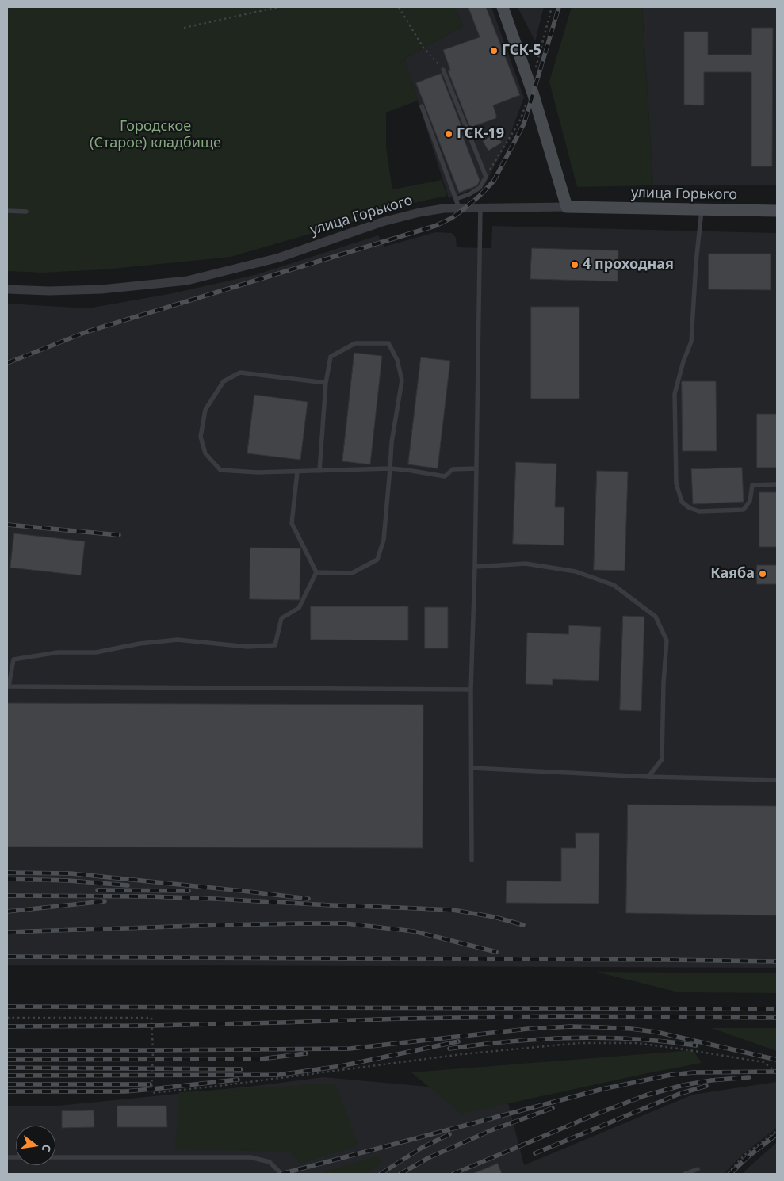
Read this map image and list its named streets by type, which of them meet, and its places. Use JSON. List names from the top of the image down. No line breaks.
{"streets":{"main road":["улица Горького"]},"parks":["Городское (Старое) кладбище"],"places":["ГСК-5","ГСК-19","4 проходная","Каяба"],"north":"right"}
